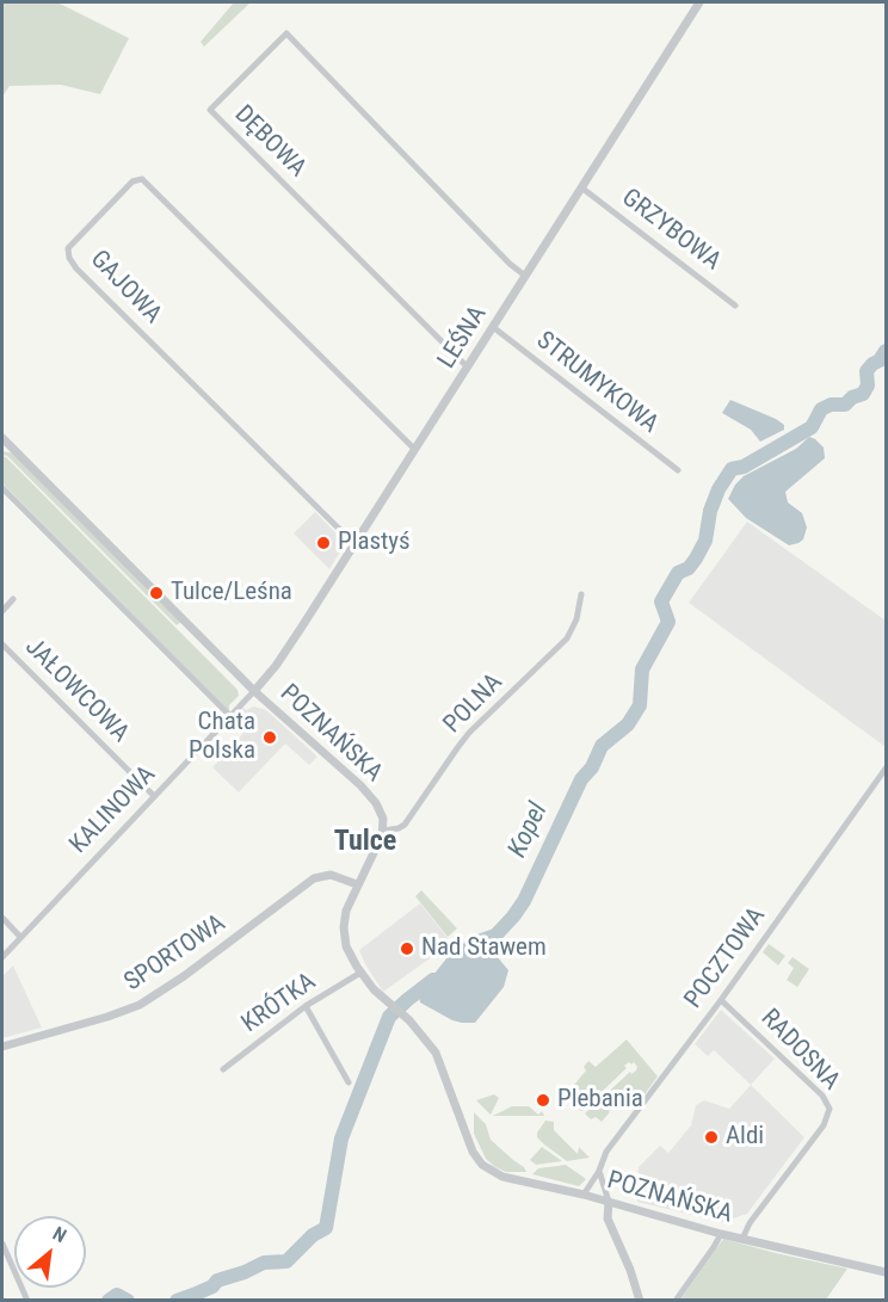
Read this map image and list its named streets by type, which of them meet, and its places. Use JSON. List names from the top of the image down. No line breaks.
{"streets":{"street":["DĘBOWA","GRZYBOWA","GAJOWA","LEŚNA","STRUMYKOWA","JAŁOWCOWA","POLNA","POZNAŃSKA","KALINOWA","SPORTOWA","POCZTOWA","KRÓTKA","RADOSNA"]},"crossings":[["DĘBOWA","LEŚNA"],["GRZYBOWA","LEŚNA"],["GAJOWA","LEŚNA"],["LEŚNA","STRUMYKOWA"],["LEŚNA","POZNAŃSKA"],["LEŚNA","KALINOWA"],["JAŁOWCOWA","KALINOWA"],["POLNA","POZNAŃSKA"],["POZNAŃSKA","KALINOWA"],["POZNAŃSKA","SPORTOWA"],["POZNAŃSKA","POCZTOWA"],["POZNAŃSKA","KRÓTKA"],["POZNAŃSKA","RADOSNA"],["POCZTOWA","RADOSNA"]],"districts":["Tulce"],"water":["Kopel"],"places":["Plastyś","Tulce/Leśna","Chata Polska","Nad Stawem","Plebania","Aldi"],"north":"top right"}
